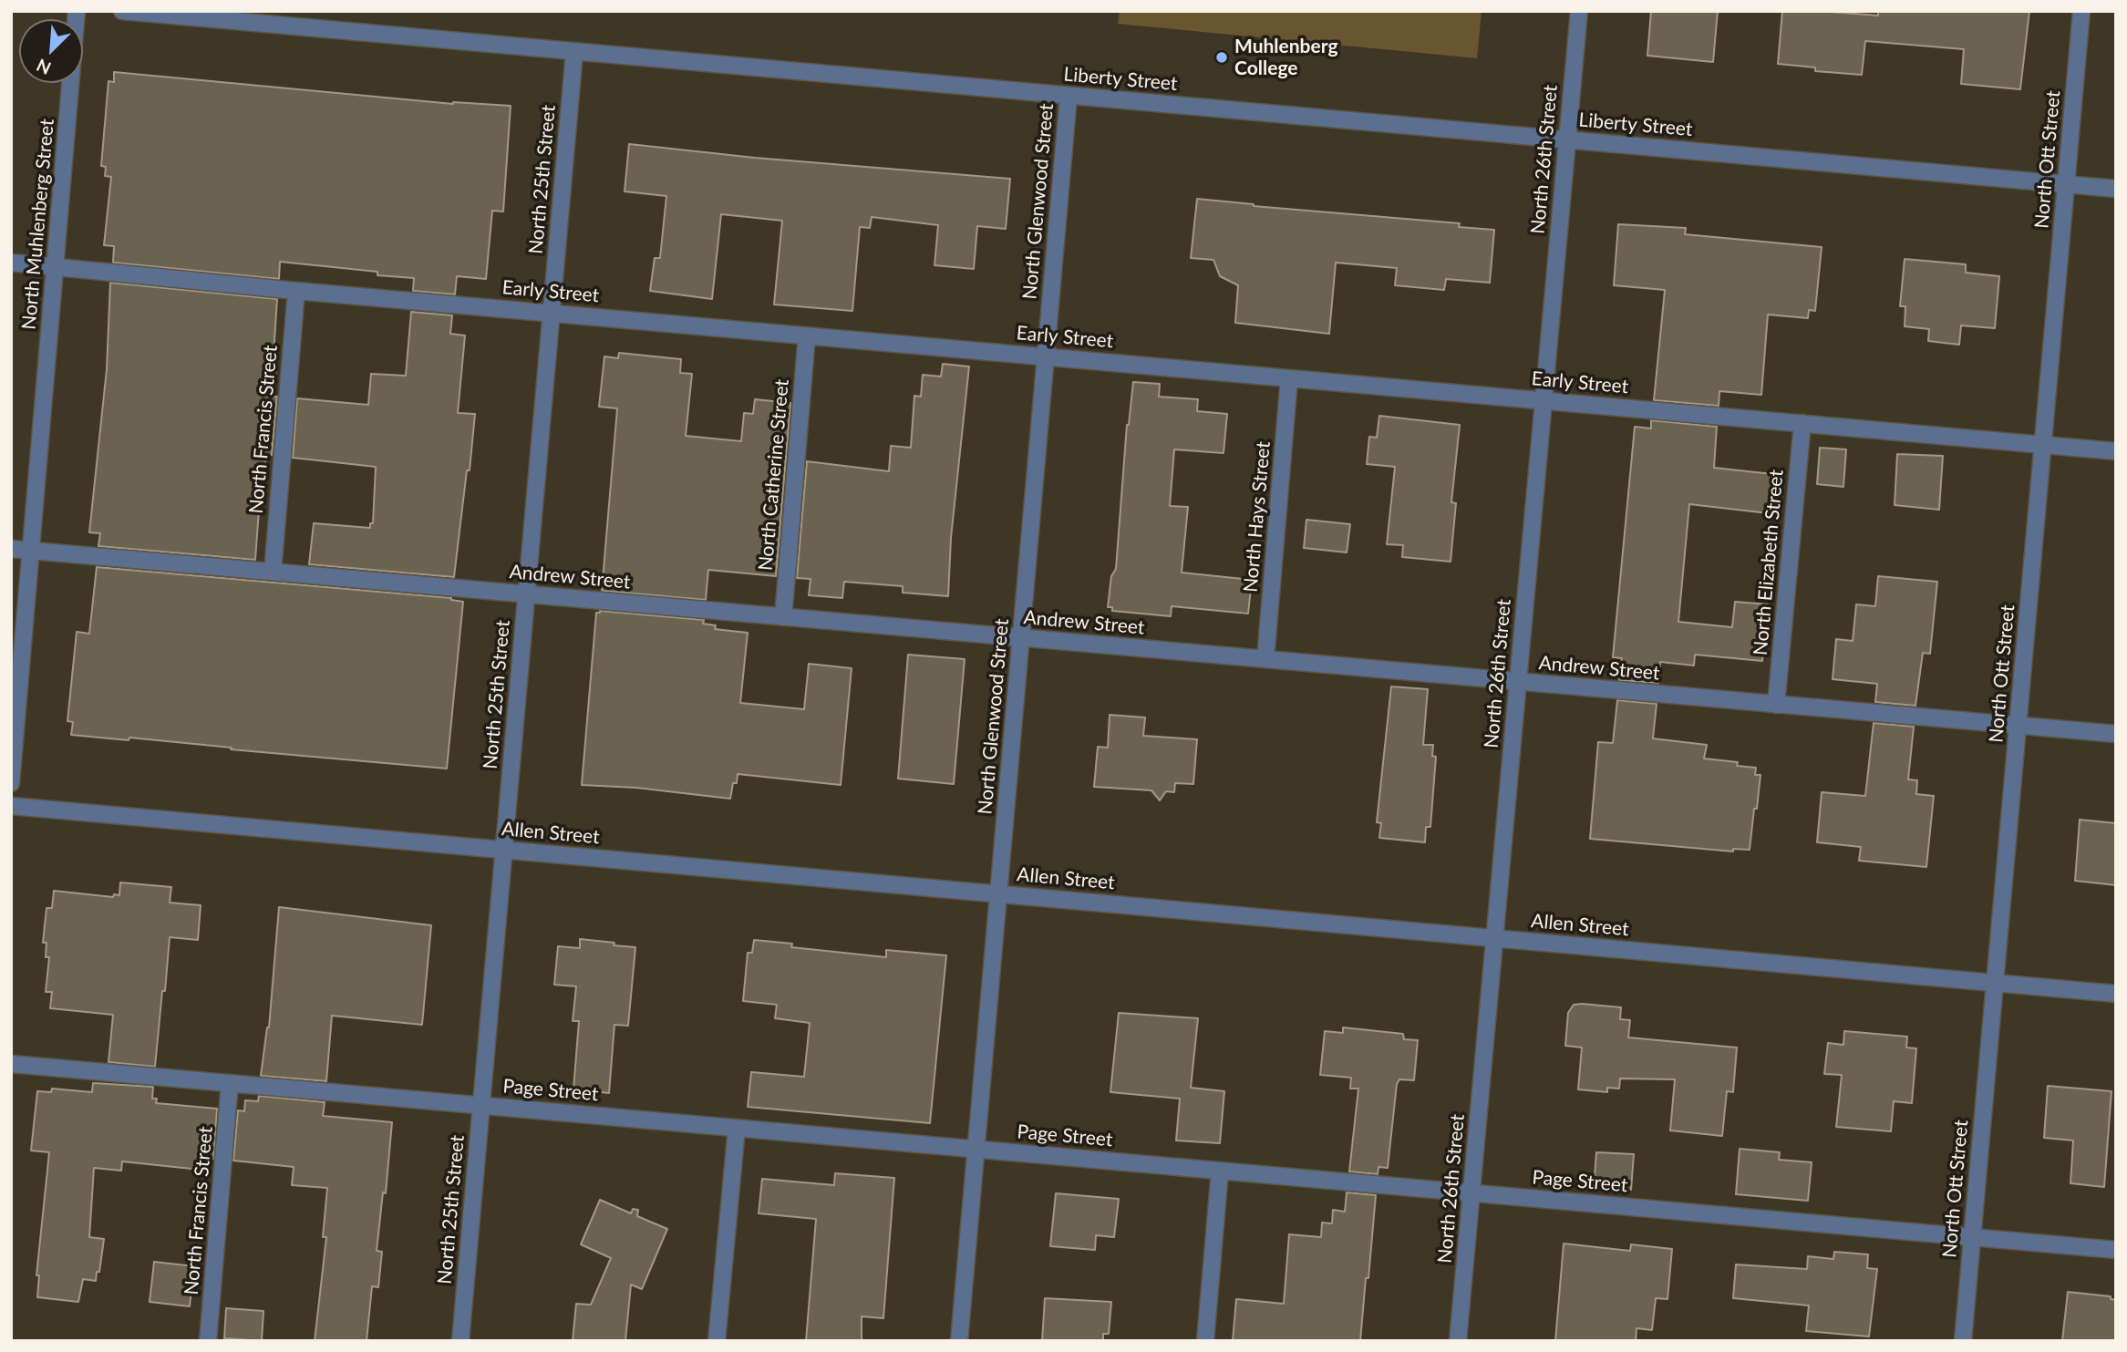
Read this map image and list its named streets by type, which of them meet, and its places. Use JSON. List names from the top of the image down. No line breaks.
{"streets":{"street":["Liberty Street","North 26th Street","North Ott Street","North 25th Street","North Glenwood Street","North Muhlenberg Street","Early Street","North Francis Street","North Catherine Street","North Hays Street","North Elizabeth Street","Andrew Street","Allen Street","Page Street"]},"crossings":[["Liberty Street","North 26th Street"],["Liberty Street","North Ott Street"],["Liberty Street","North 25th Street"],["Liberty Street","North Glenwood Street"],["North 26th Street","Early Street"],["North 26th Street","Andrew Street"],["North 26th Street","Allen Street"],["North 26th Street","Page Street"],["North Ott Street","Early Street"],["North Ott Street","Andrew Street"],["North Ott Street","Allen Street"],["North Ott Street","Page Street"],["North 25th Street","Early Street"],["North 25th Street","Andrew Street"],["North 25th Street","Allen Street"],["North 25th Street","Page Street"],["North Glenwood Street","Early Street"],["North Glenwood Street","Andrew Street"],["North Glenwood Street","Allen Street"],["North Glenwood Street","Page Street"],["North Muhlenberg Street","Early Street"],["North Muhlenberg Street","Andrew Street"],["Early Street","North Francis Street"],["Early Street","North Catherine Street"],["Early Street","North Hays Street"],["Early Street","North Elizabeth Street"],["North Francis Street","Andrew Street"],["North Francis Street","Page Street"],["North Catherine Street","Andrew Street"],["North Hays Street","Andrew Street"],["North Elizabeth Street","Andrew Street"]],"places":["Muhlenberg College"],"north":"bottom left"}
